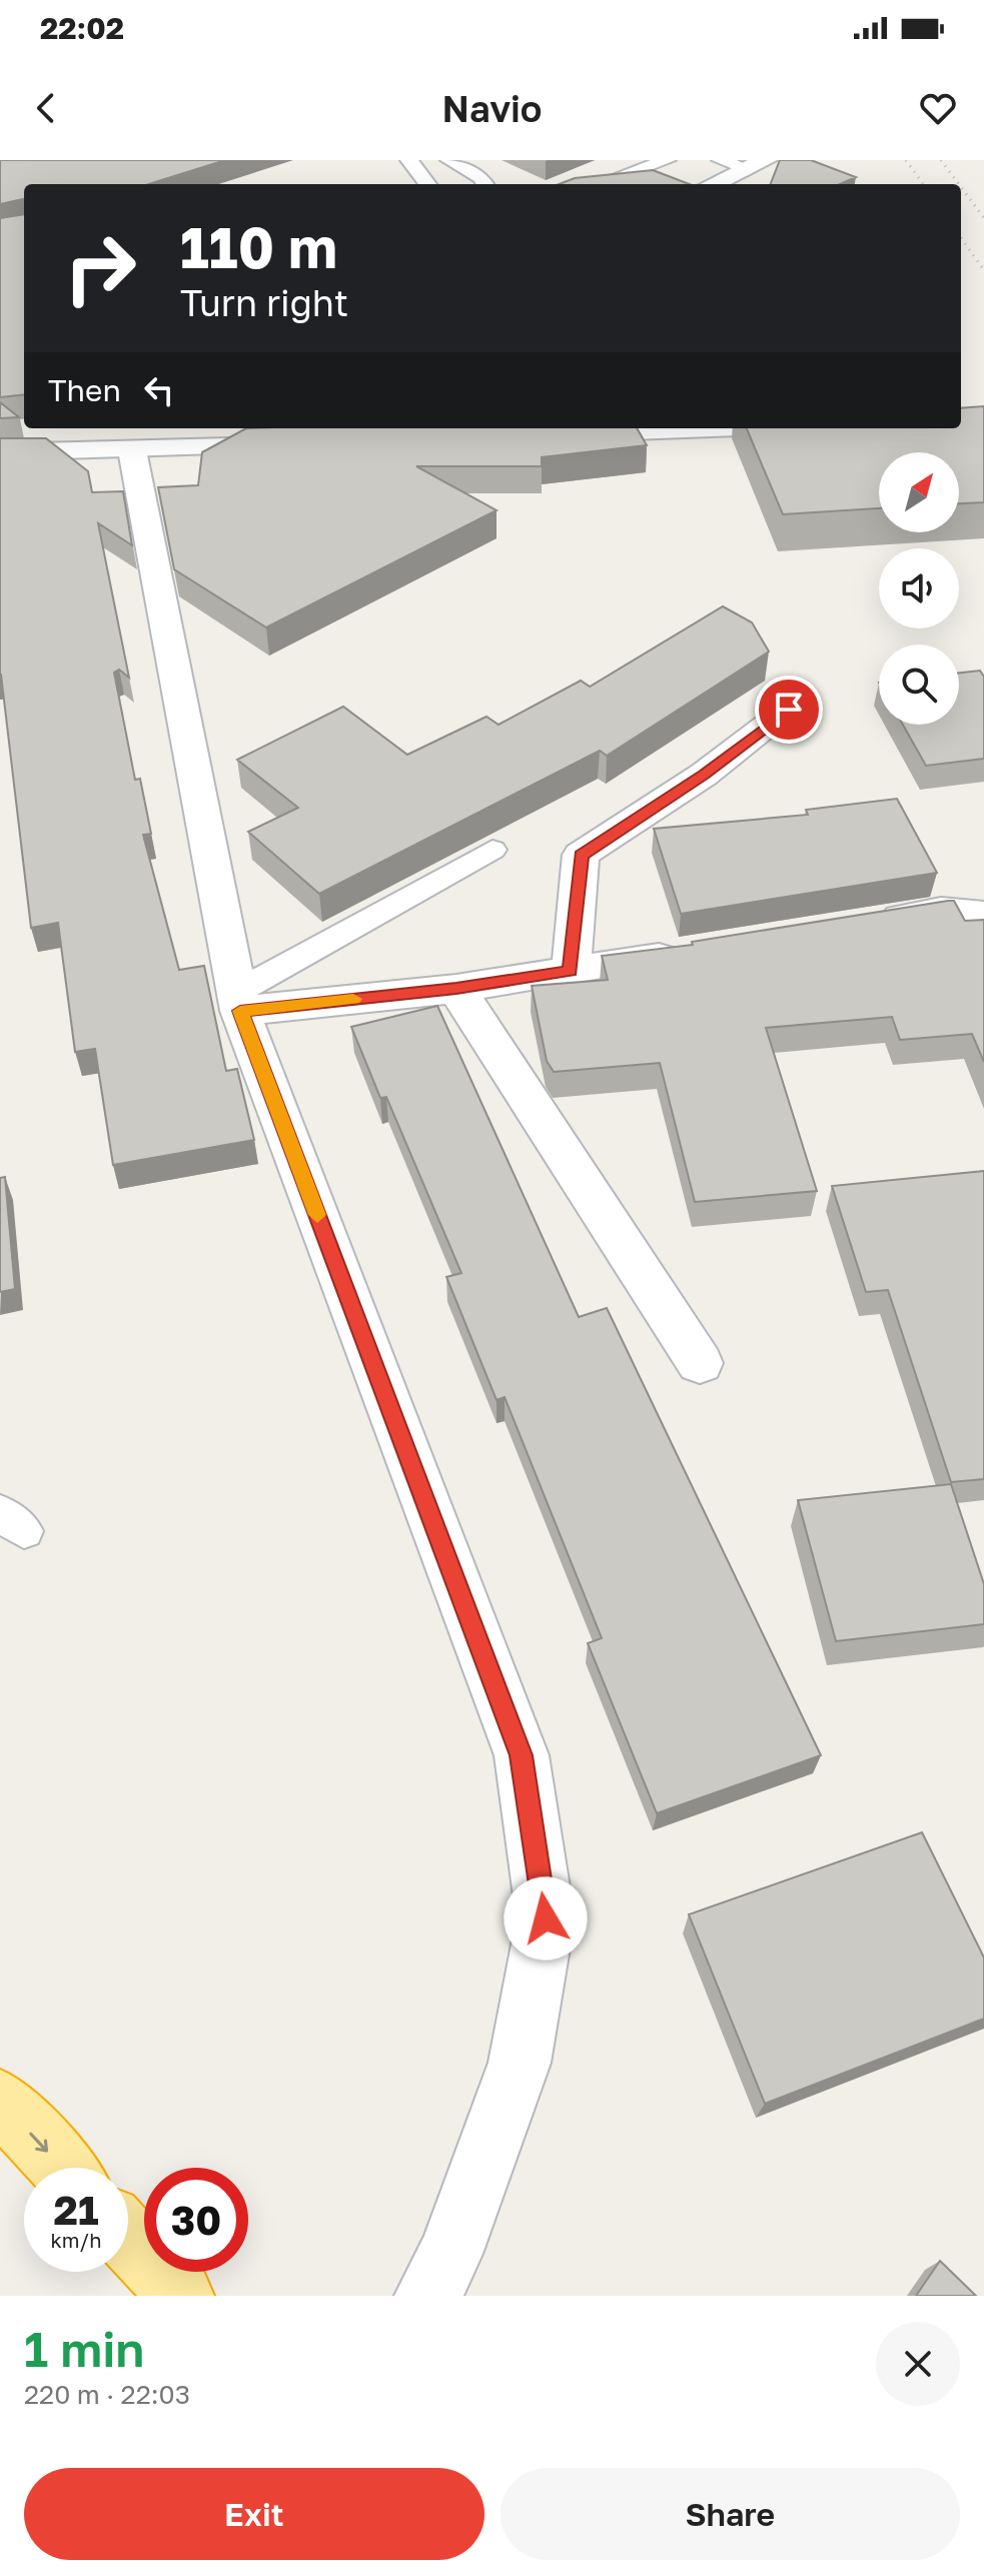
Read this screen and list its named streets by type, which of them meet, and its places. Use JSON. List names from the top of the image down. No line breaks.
{"north":"top right","page":{"status":"22:02","header":"Navio","turn":["110 m","Turn right"],"then":"Then","speed":"21 km/h","limit":"30","heading":["1 min","220 m · 22:03"],"buttons":["Exit","Share"]}}
